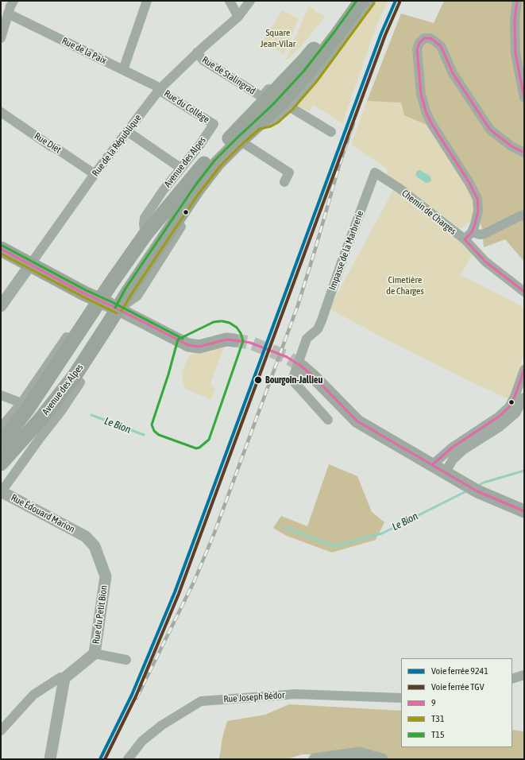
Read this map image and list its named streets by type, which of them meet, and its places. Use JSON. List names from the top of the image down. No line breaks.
{"streets":{"main road":["Avenue des Alpes"],"street":["Rue de la Paix","Rue de Stalingrad","Rue du Collège","Rue Diet","Rue de la République","Chemin de Charges","Impasse de la Marbrerie","Rue Édouard Marion","Rue du Petit Bion","Rue Joseph Bédor"]},"crossings":[["Rue de la Paix","Rue du Collège"],["Rue de la Paix","Rue de la République"],["Rue de Stalingrad","Rue de la République"],["Rue de Stalingrad","Avenue des Alpes"],["Rue du Collège","Rue de la République"],["Rue du Collège","Avenue des Alpes"],["Rue Diet","Rue de la République"],["Chemin de Charges","Impasse de la Marbrerie"],["Rue Édouard Marion","Rue du Petit Bion"]],"water":["Le Bion"],"parks":["Square Jean-Vilar","Cimetière de Charges"],"places":["Bourgoin-Jallieu"],"lines":["rail line 9241","transit line 9","transit line T15","rail line TGV","transit line T31"],"legend":["Voie ferrée 9241","Voie ferrée TGV","9","T31","T15"]}
